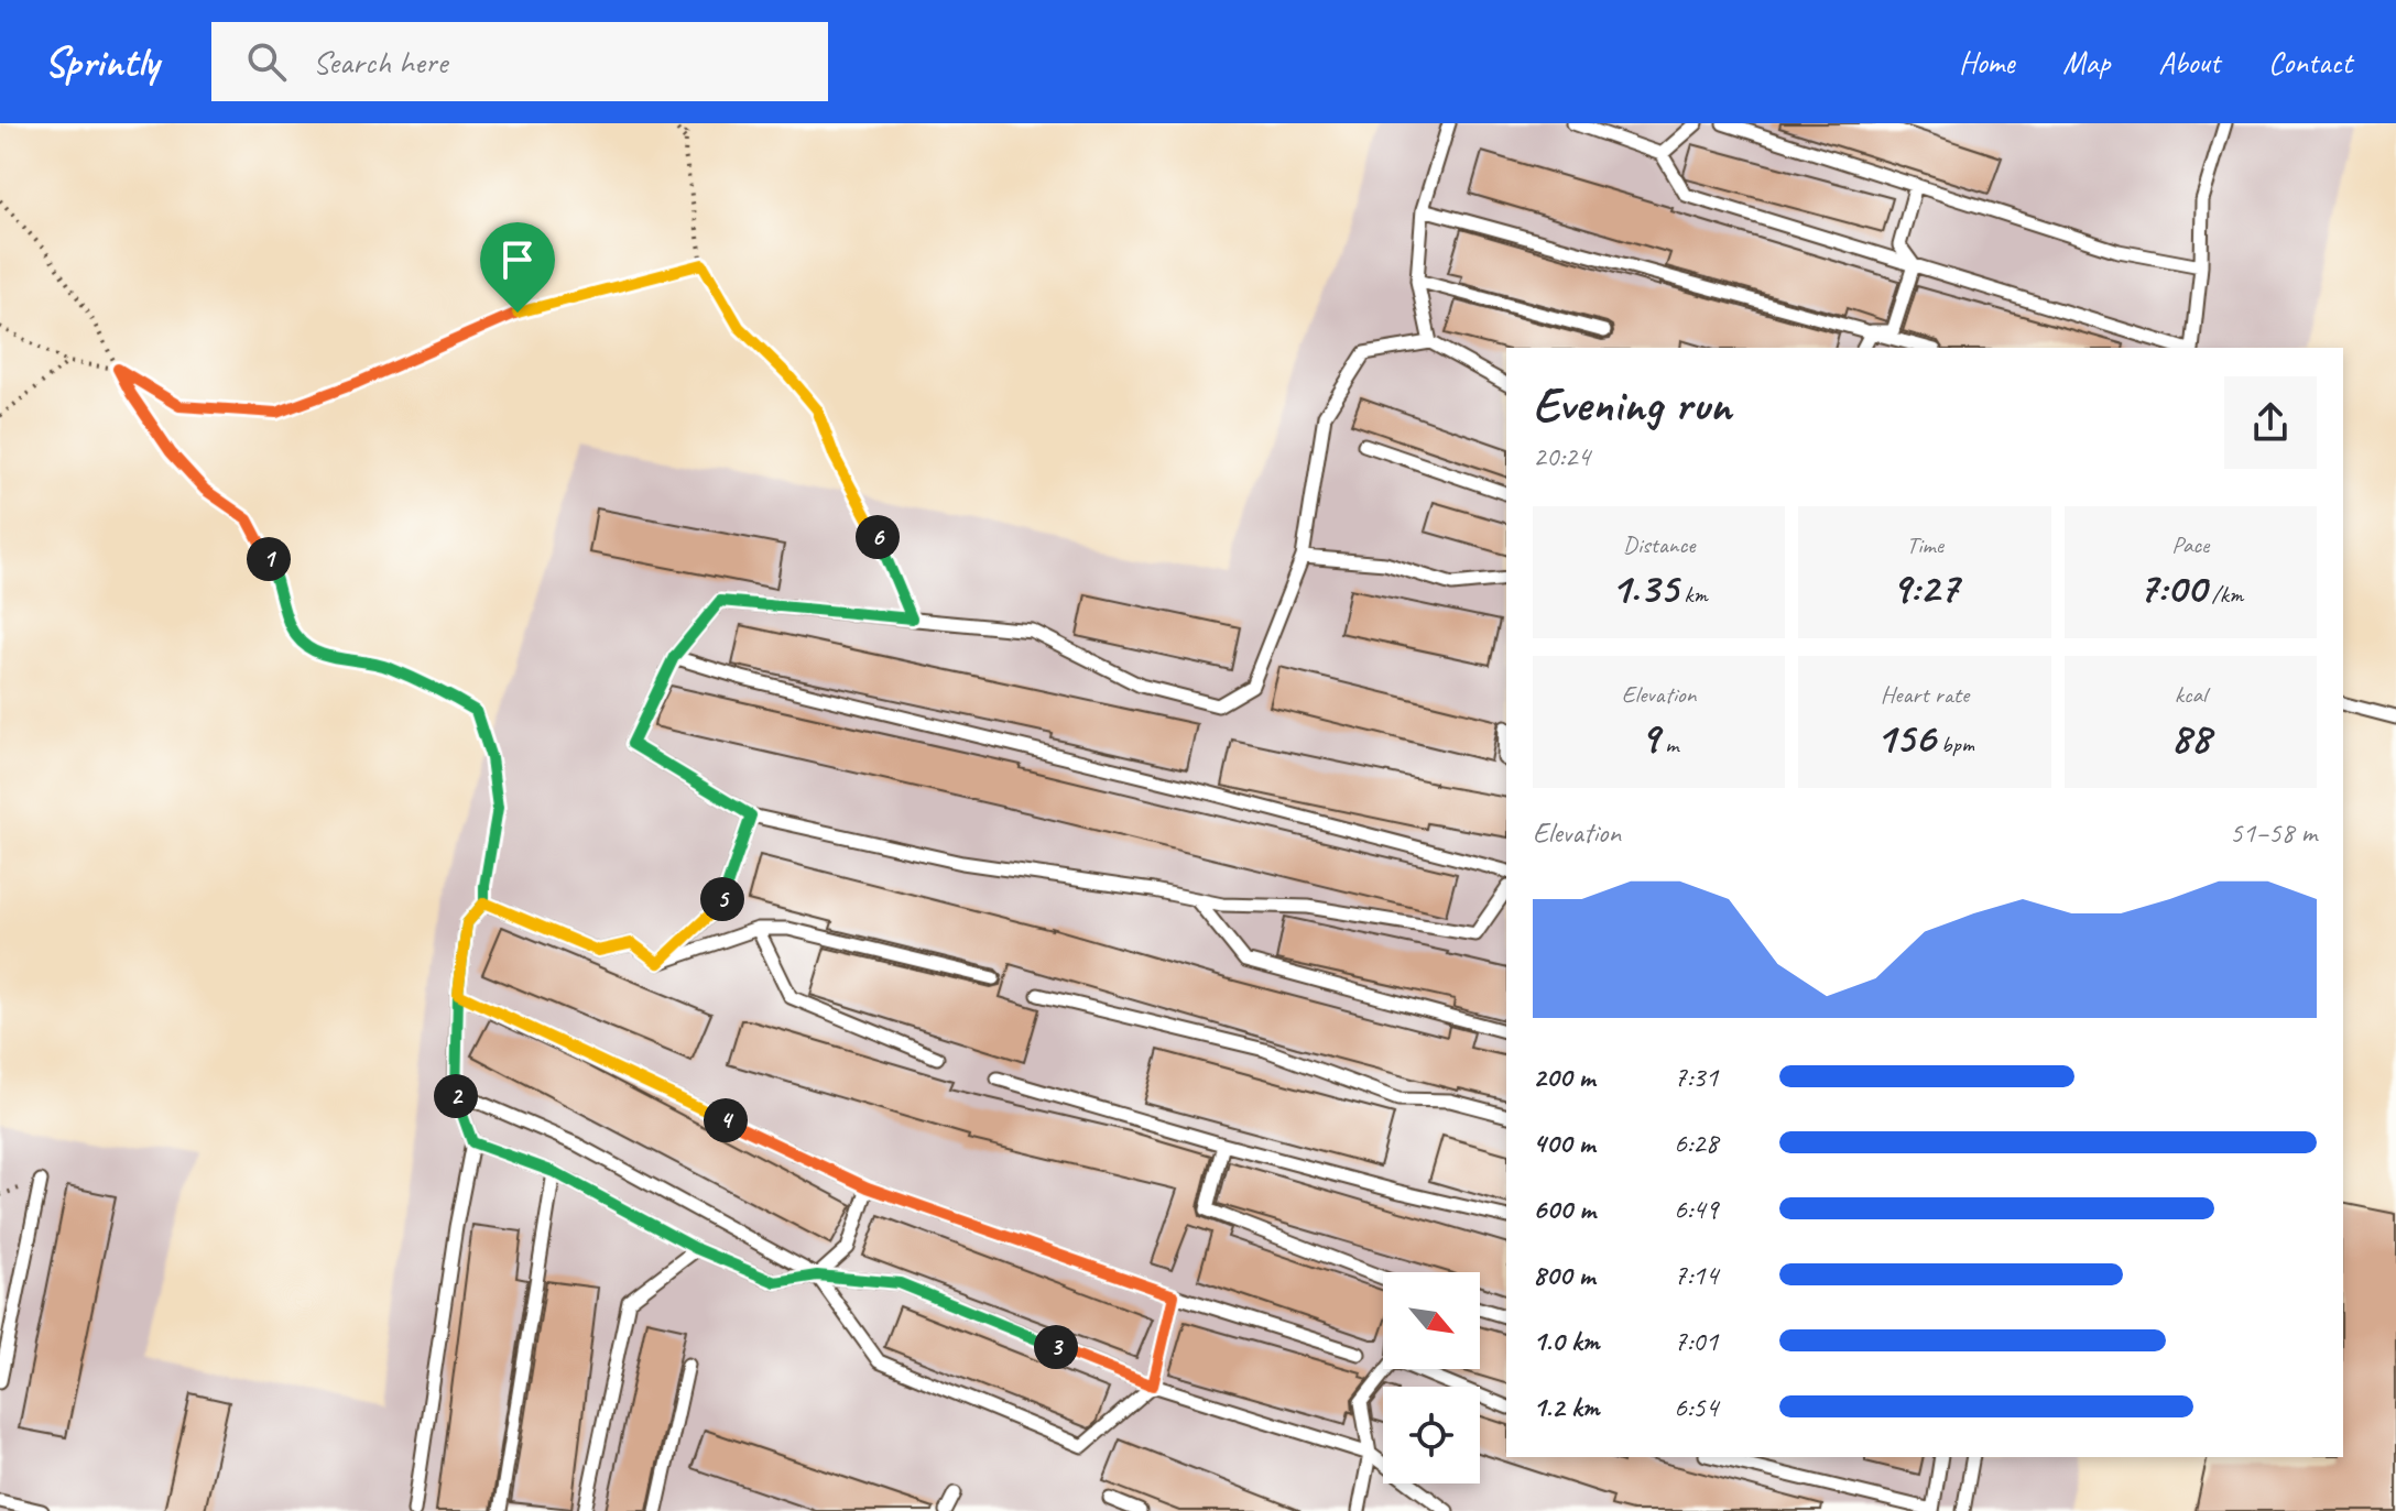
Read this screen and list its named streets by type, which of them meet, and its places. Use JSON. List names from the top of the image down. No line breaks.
{"north":"bottom right","page":{"header":"Sprintly","search":"Search here","nav":["Home","Map","About","Contact"],"heading":["Evening run","20:24"],"stats":[["Distance","1.35 km"],["Time","9:27"],["Pace","7:00 /km"],["Elevation","9 m"],["Heart rate","156 bpm"],["kcal","88"]],"pins":["6","1","5","2","4","3"],"chart":["Elevation","51–58 m"],"list":[{"name":"200 m","note":"7:31"},{"name":"400 m","note":"6:28"},{"name":"600 m","note":"6:49"},{"name":"800 m","note":"7:14"},{"name":"1.0 km","note":"7:01"},{"name":"1.2 km","note":"6:54"}]}}
